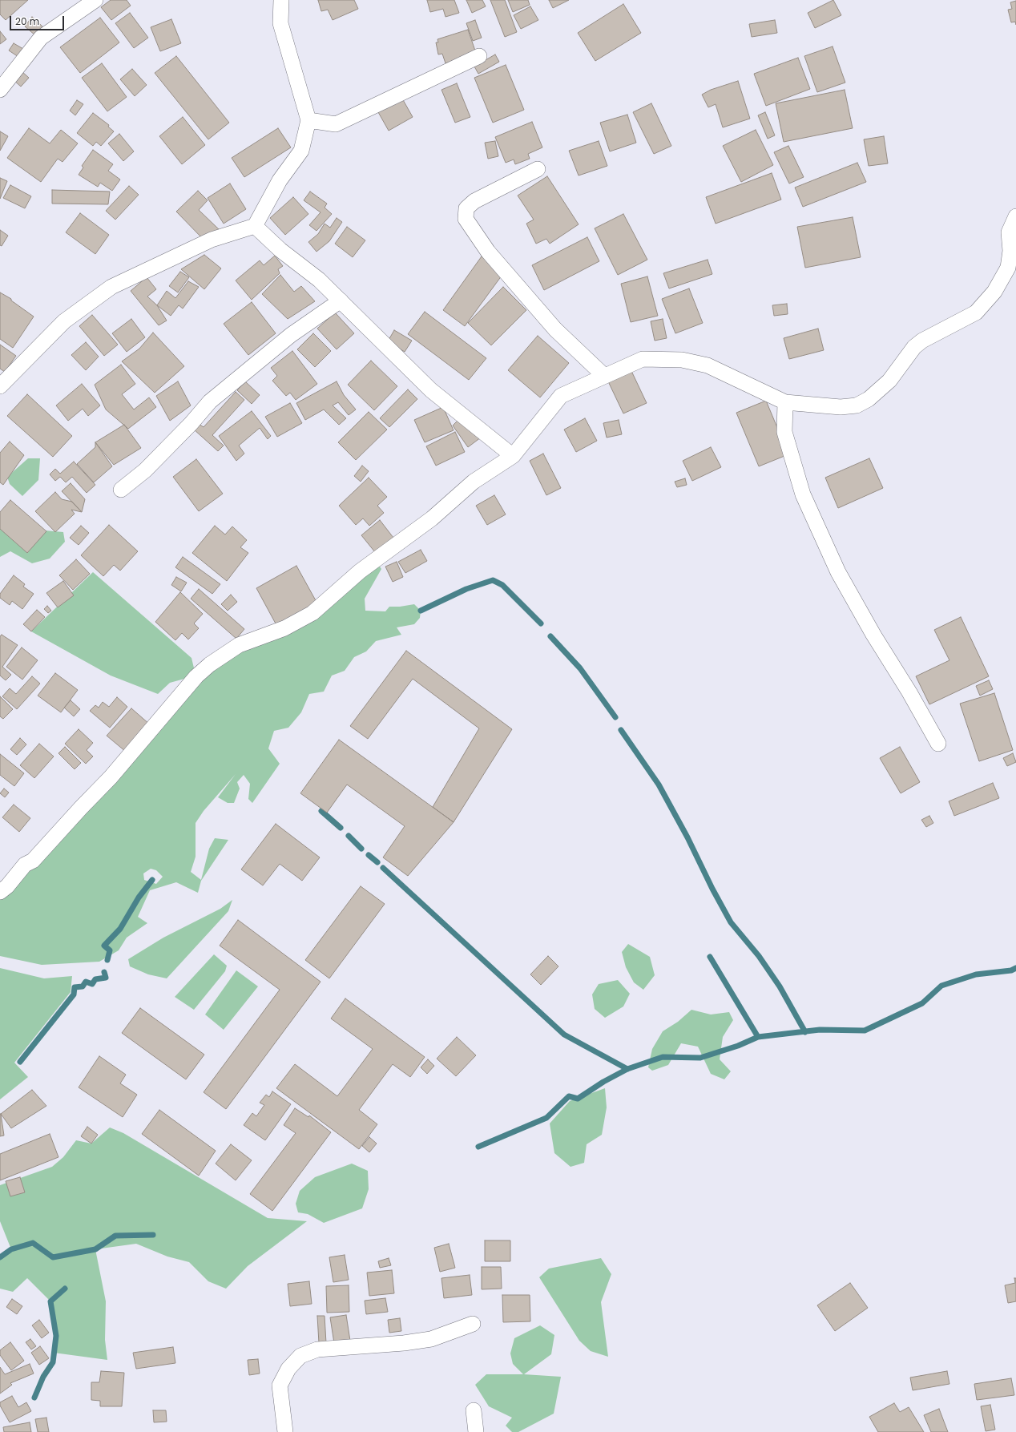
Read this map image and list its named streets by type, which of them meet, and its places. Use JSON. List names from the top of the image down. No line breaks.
{"scale_bar":"20 m"}
